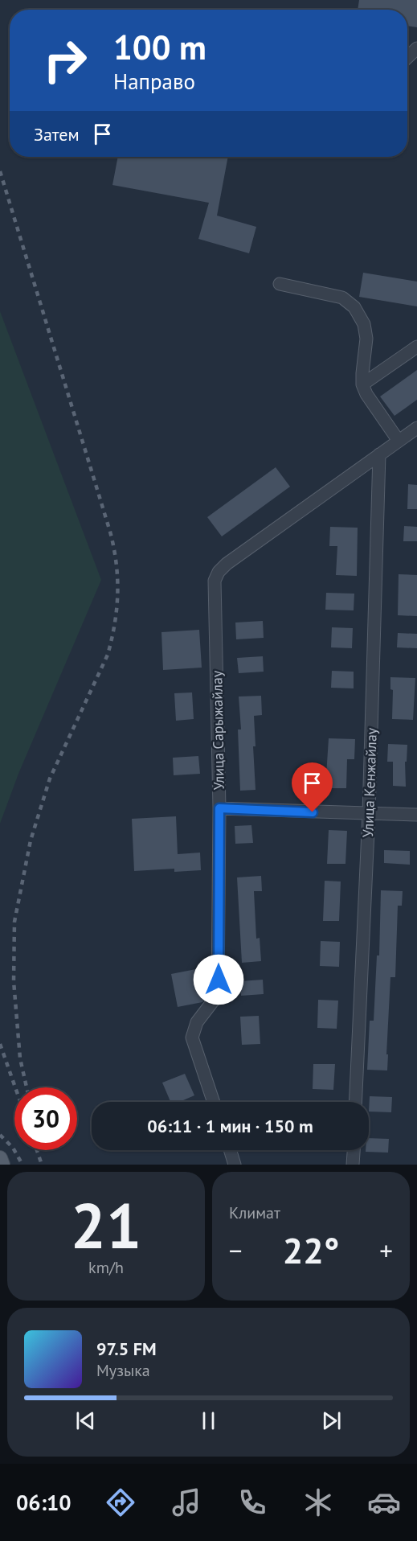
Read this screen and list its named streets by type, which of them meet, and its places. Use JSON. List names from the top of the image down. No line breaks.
{"streets":{"street":["Улица Сарыжайлау","Улица Кенжайлау"]},"crossings":[["Улица Сарыжайлау","Улица Кенжайлау"]],"page":{"turn":["100 m","Направо"],"then":"Затем","limit":"30","trip":"06:11 · 1 мин · 150 m","tile":[["21","km/h"],"Климат"],"heat":["−","22°","+"],"song":["97.5 FM","Музыка"],"tabs":"06:10"}}
